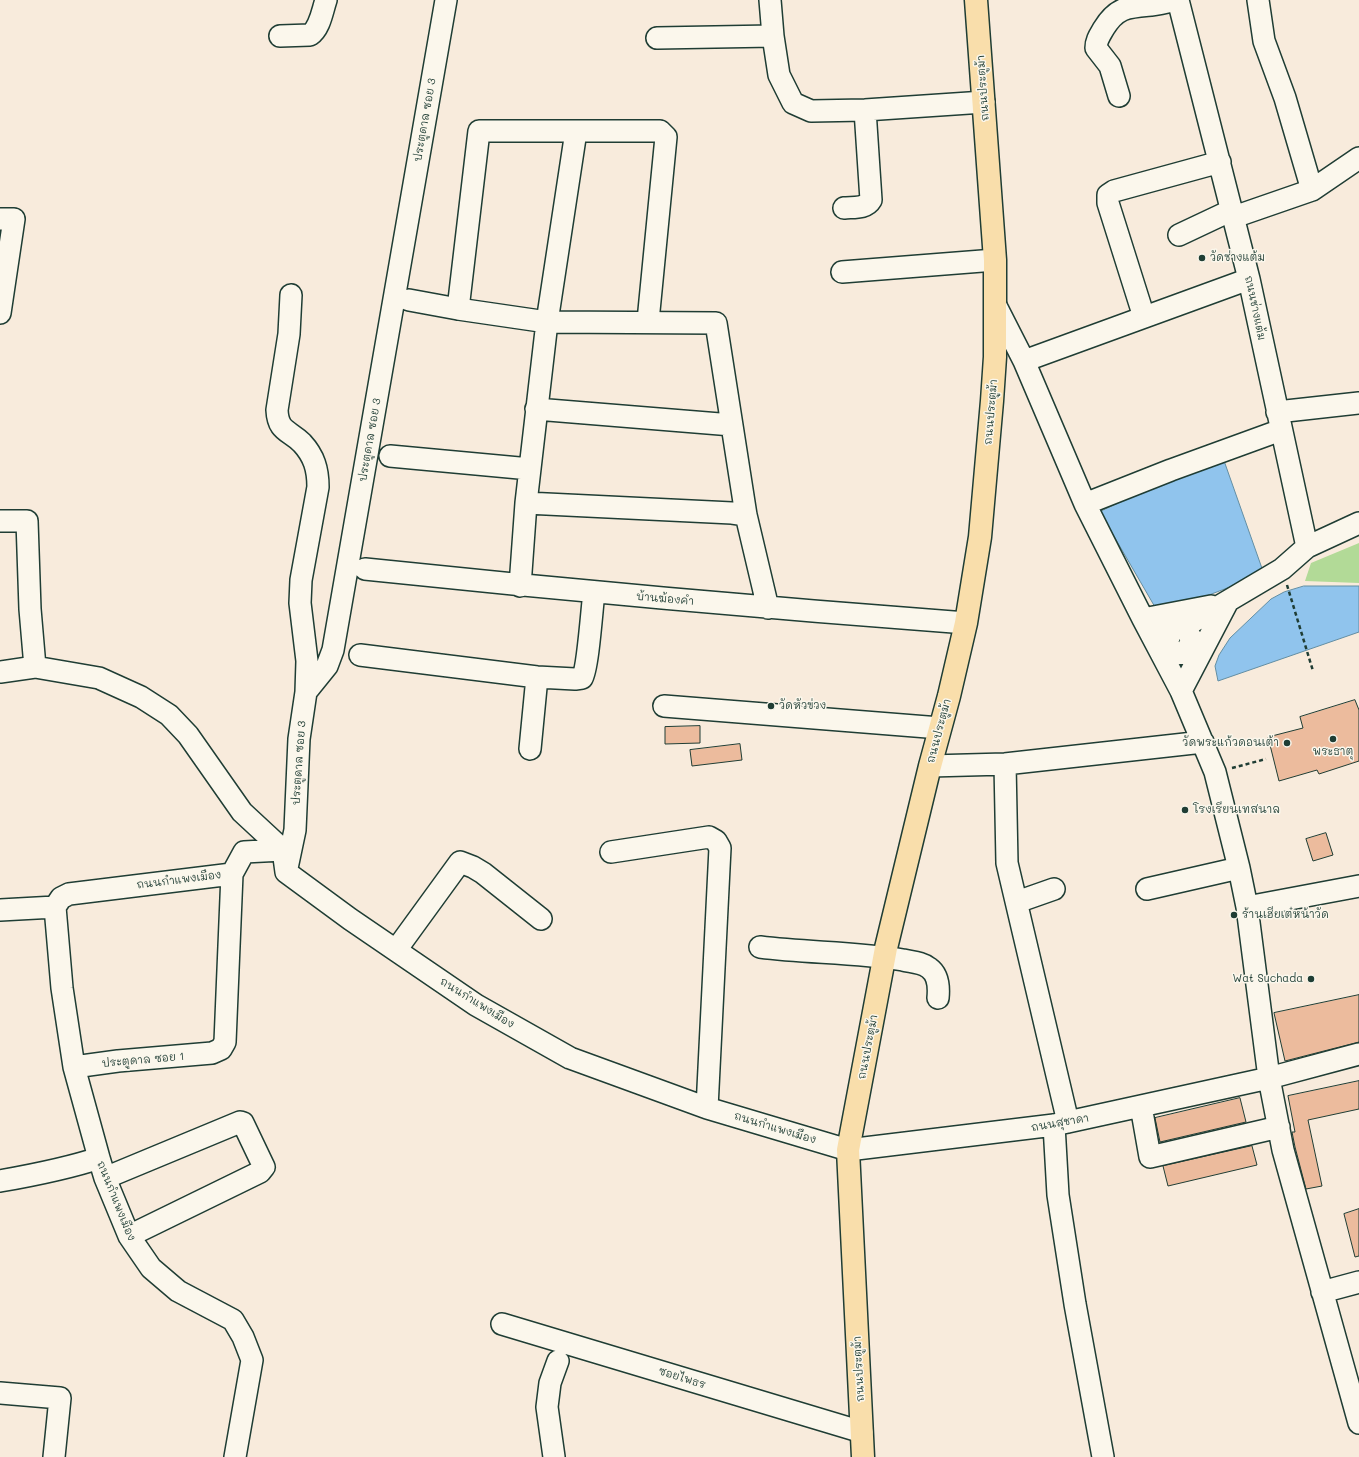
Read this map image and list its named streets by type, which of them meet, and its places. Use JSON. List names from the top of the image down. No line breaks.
{"streets":{"main road":["ถนนประตูม้า"],"street":["ประตูดาล ซอย 3","ถนนช่างแต้ม","บ้านฆ้องคำ","ถนนกำแพงเมือง","ประตูดาล ซอย 1","ถนนสุชาดา","ซอยไพธร"]},"crossings":[["ถนนประตูม้า","บ้านฆ้องคำ"],["ถนนประตูม้า","ถนนกำแพงเมือง"],["ถนนประตูม้า","ถนนสุชาดา"],["ถนนประตูม้า","ซอยไพธร"],["ประตูดาล ซอย 3","ถนนกำแพงเมือง"],["ถนนกำแพงเมือง","ประตูดาล ซอย 1"],["ถนนกำแพงเมือง","ถนนสุชาดา"]],"places":["วัดช่างแต้ม","วัดหัวข่วง","พระธาตุ","วัดพระแก้วดอนเต้า","โรงเรียนเทสนาล","ร้านเฮียเต๋หน้าวัด","Wat Suchada"]}
